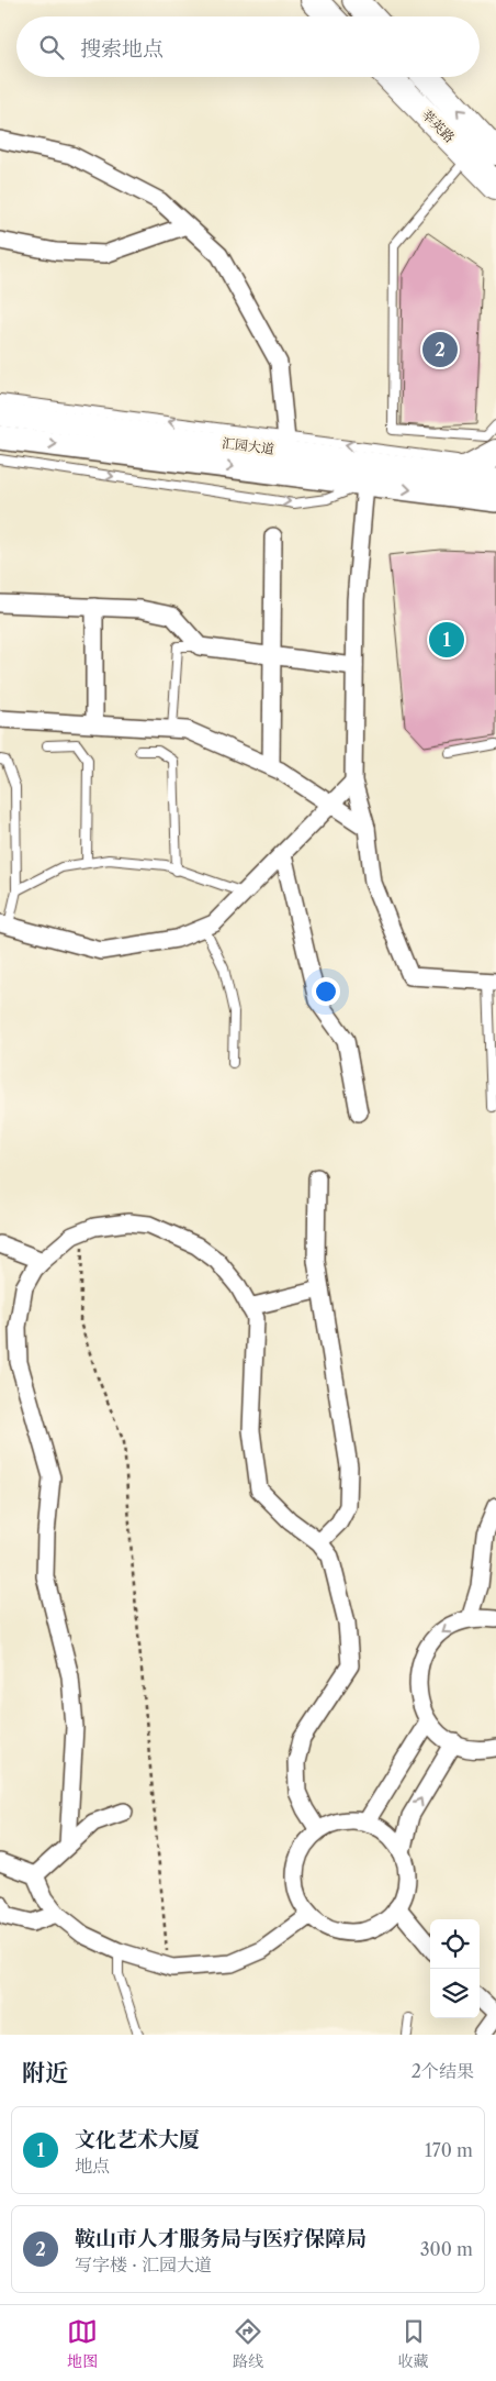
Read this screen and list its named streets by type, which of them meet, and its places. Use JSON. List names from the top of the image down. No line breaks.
{"streets":{"main road":["莘英路","汇园大道"]},"page":{"search":"搜索地点","pins":["2","1"],"heading":["附近","2个结果"],"list":[{"mark":"1","name":"文化艺术大厦","note":"地点","value":"170 m"},{"mark":"2","name":"鞍山市人才服务局与医疗保障局","note":"写字楼 · 汇园大道","value":"300 m"}],"nav":["地图","路线","收藏"]}}
